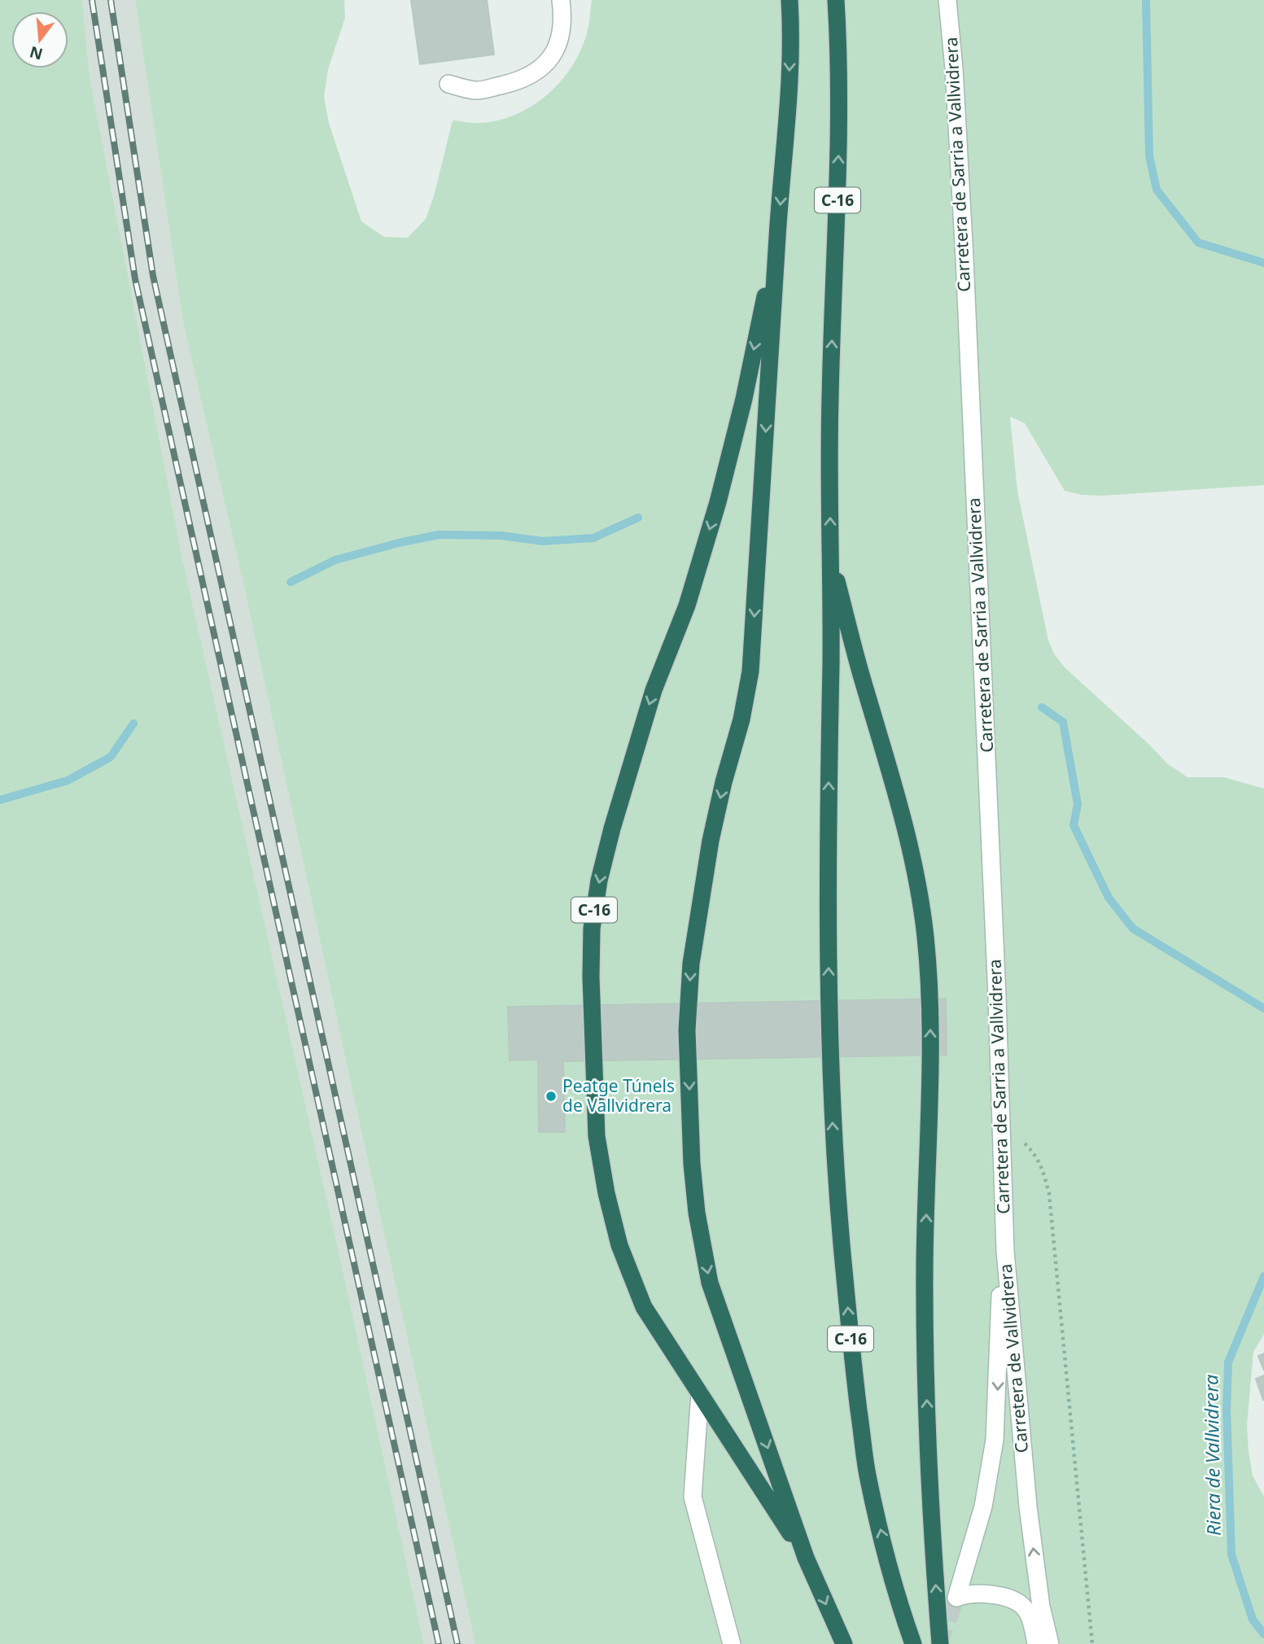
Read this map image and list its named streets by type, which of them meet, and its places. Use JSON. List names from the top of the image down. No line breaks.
{"streets":{"highway":["C-16"],"main road":["Carretera de Sarria a Vallvidrera","Carretera de Vallvidrera"]},"crossings":[["Carretera de Sarria a Vallvidrera","Carretera de Vallvidrera"]],"water":["Riera de Vallvidrera"],"places":["Peatge Túnels de Vallvidrera"],"north":"bottom"}
